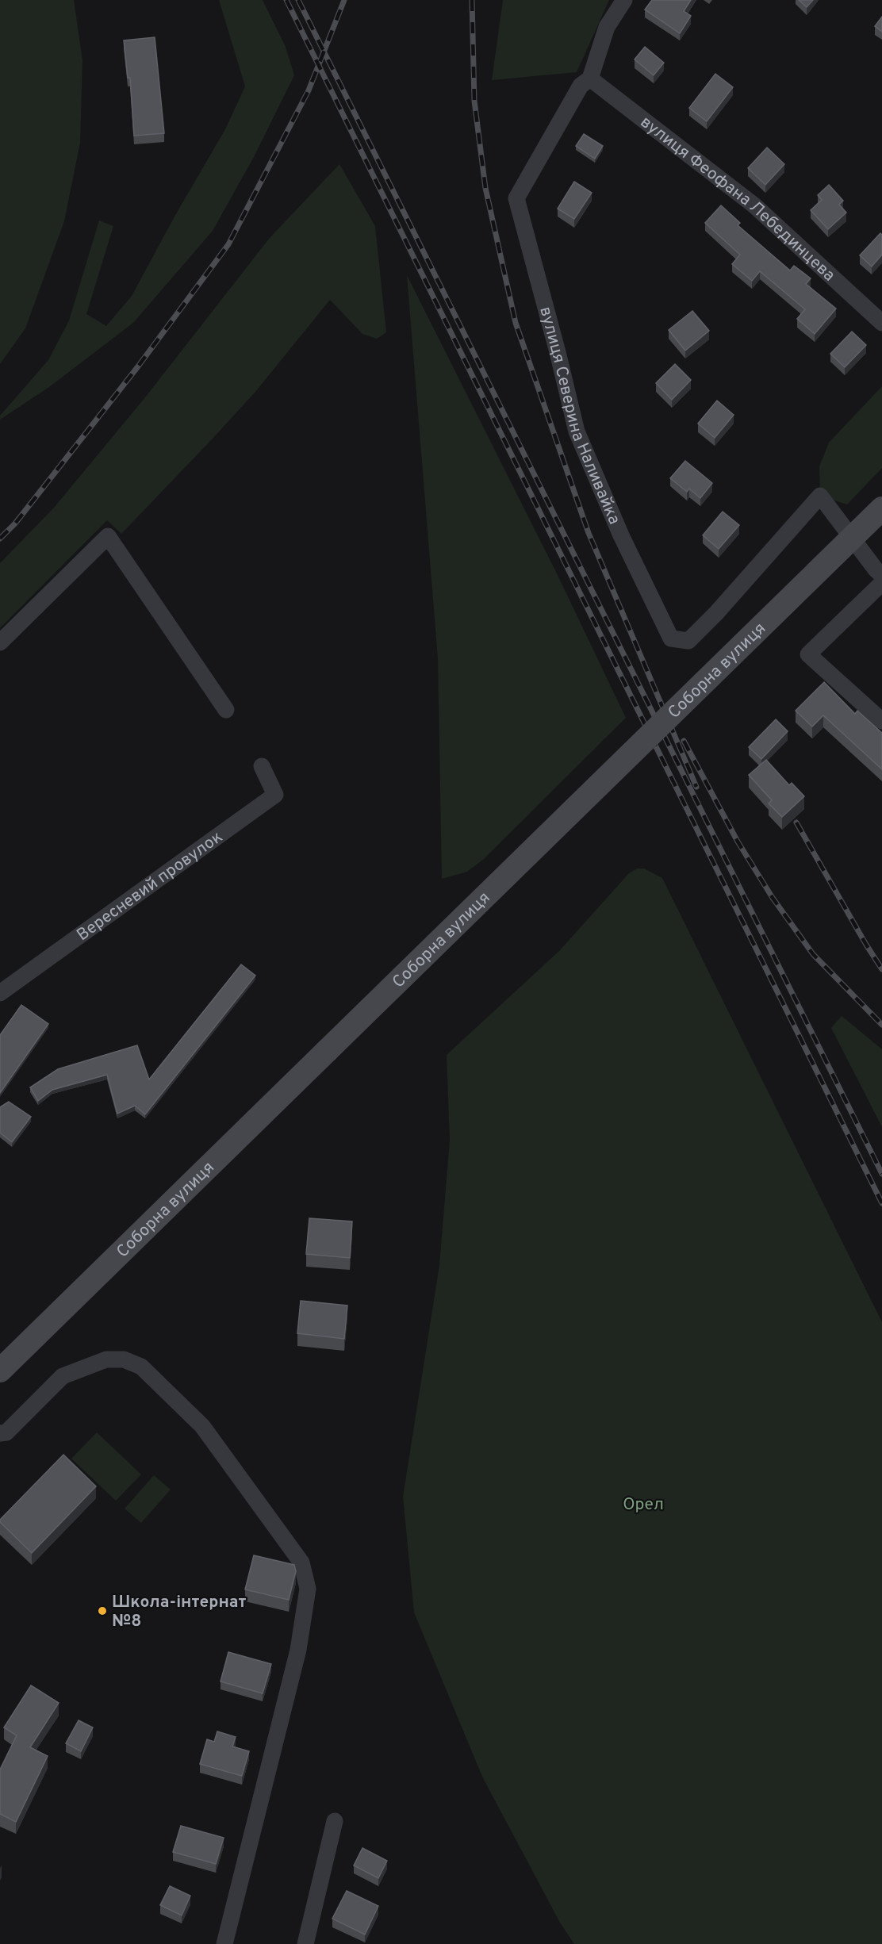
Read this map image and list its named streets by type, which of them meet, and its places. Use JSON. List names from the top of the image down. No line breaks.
{"streets":{"main road":["Соборна вулиця"],"street":["вулиця Феофана Лебединцева","вулиця Северина Наливайка","Вересневий провулок"]},"crossings":[["вулиця Феофана Лебединцева","вулиця Северина Наливайка"]],"parks":["Орел"],"places":["Школа-інтернат №8"]}
